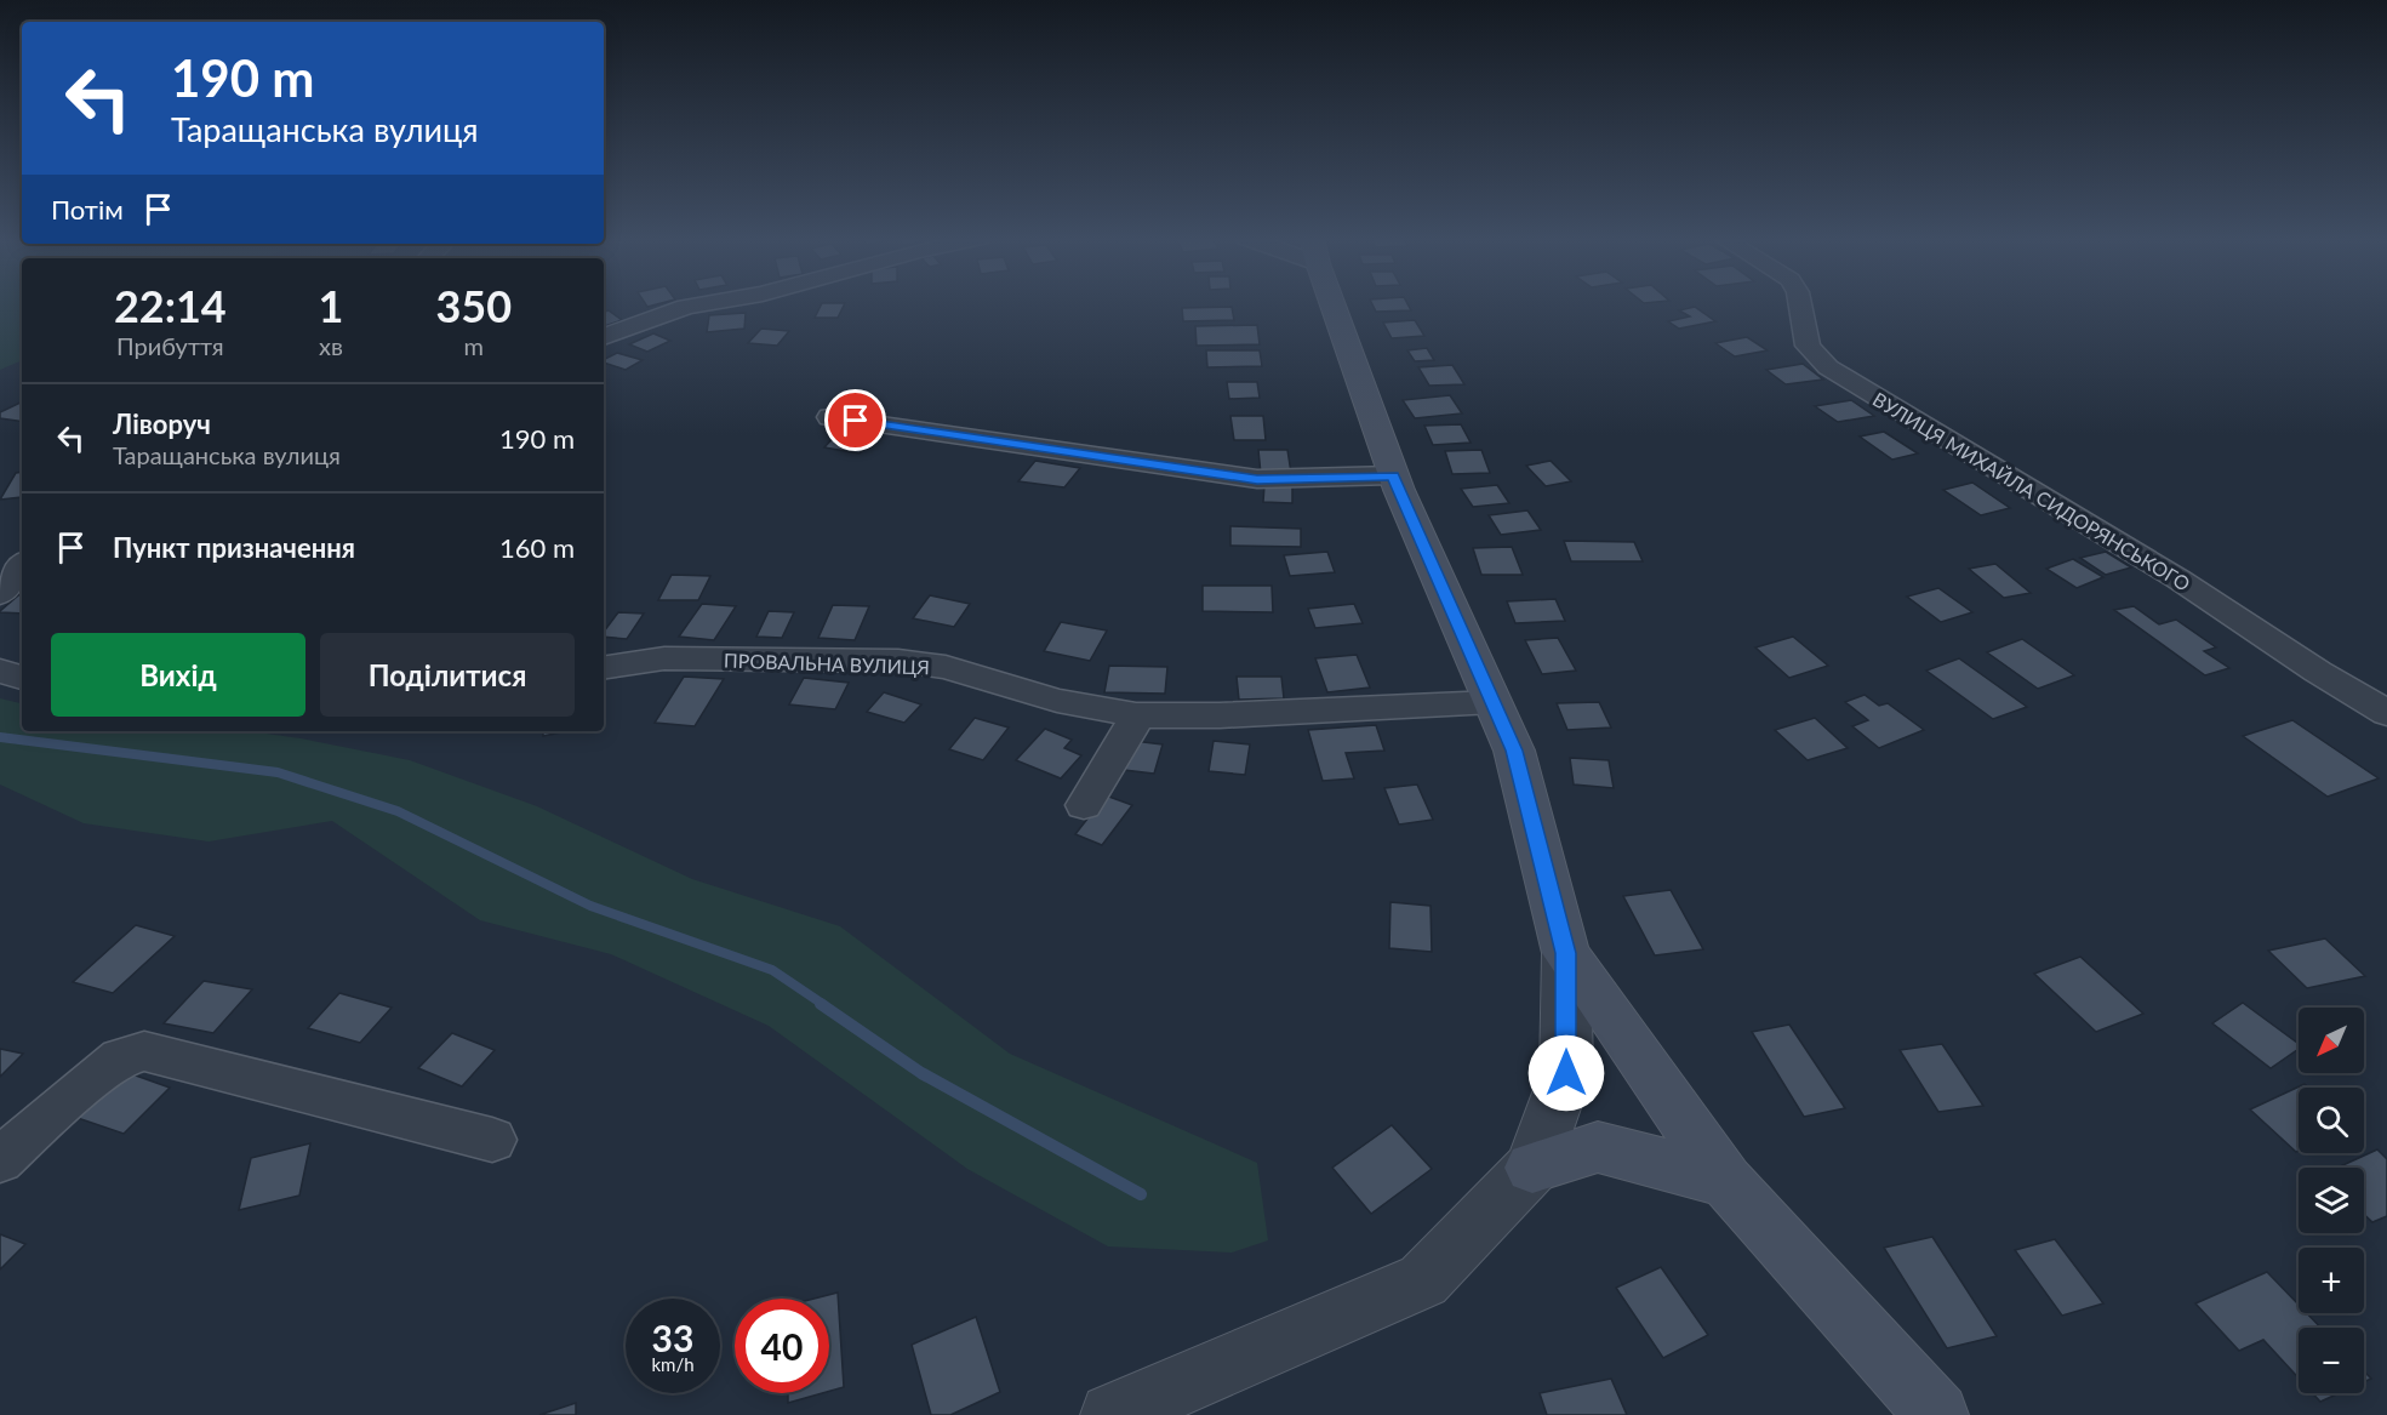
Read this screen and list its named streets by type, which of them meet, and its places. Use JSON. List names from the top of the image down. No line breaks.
{"streets":{"street":["ВУЛИЦЯ МИХАЙЛА СИДОРЯНСЬКОГО","ПРОВАЛЬНА ВУЛИЦЯ"]},"north":"bottom left","page":{"turn":["190 m","Таращанська вулиця"],"then":"Потім","eta":["22:14","Прибуття","1","хв","350","m"],"list":[{"name":"Ліворуч","note":"Таращанська вулиця","value":"190 m"},{"name":"Пункт призначення","value":"160 m"}],"buttons":["Вихід","Поділитися"],"map_buttons":["+","−"],"speed":"33 km/h","limit":"40"}}
